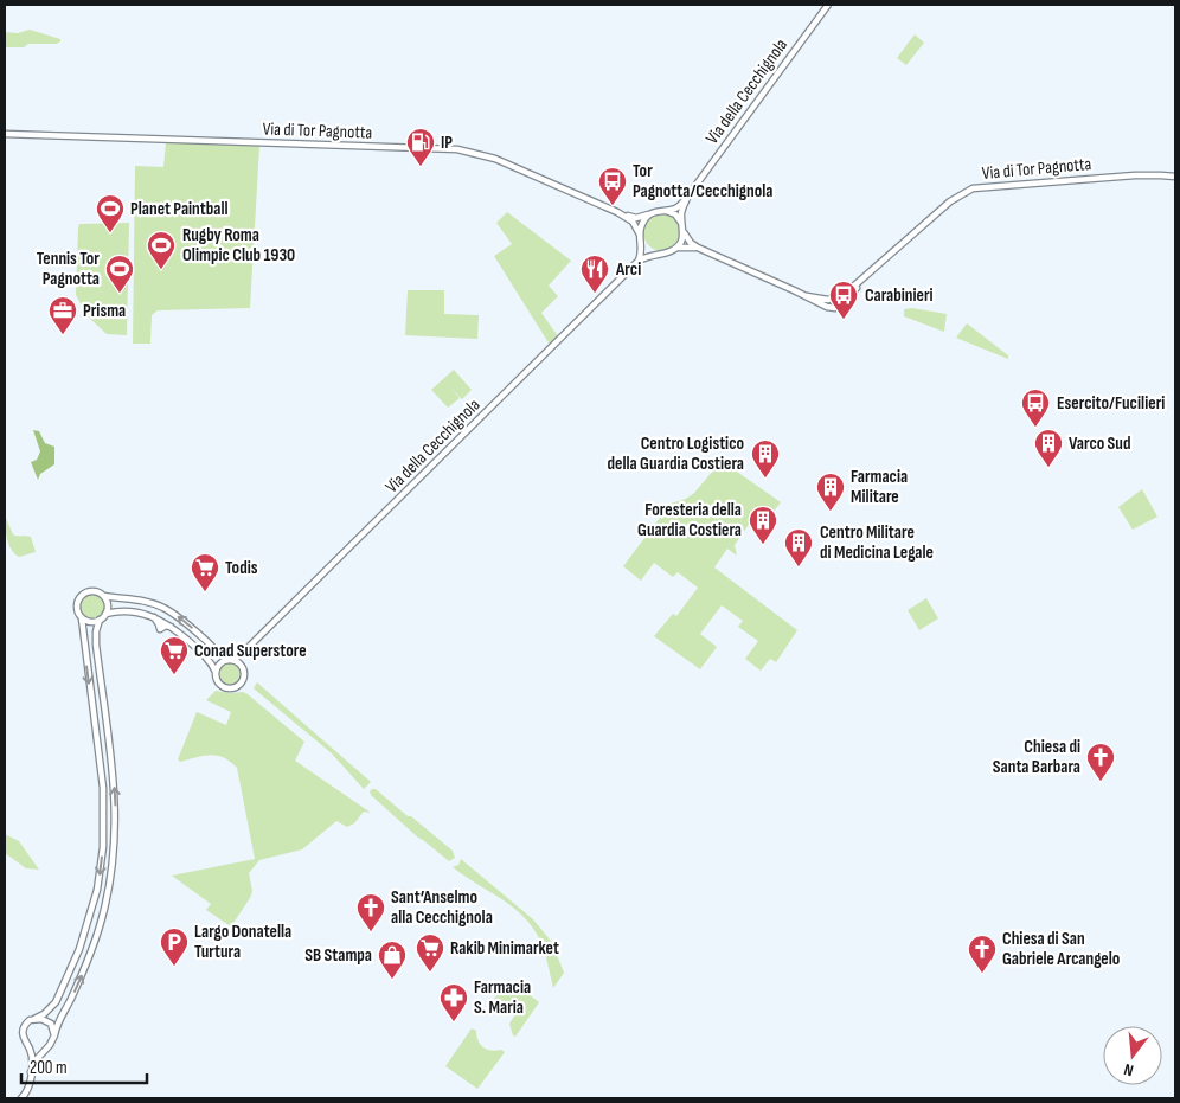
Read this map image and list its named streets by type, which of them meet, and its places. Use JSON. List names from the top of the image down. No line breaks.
{"streets":{"street":["Via della Cecchignola","Via di Tor Pagnotta"]},"crossings":[["Via della Cecchignola","Via di Tor Pagnotta"]],"places":{"fuel station":["IP"],"bus stop":["Tor Pagnotta/Cecchignola","Carabinieri","Esercito/Fucilieri"],"sports":["Planet Paintball","Rugby Roma Olimpic Club 1930","Tennis Tor Pagnotta"],"restaurant":["Arci"],"office":["Prisma"],"building":["Varco Sud","Centro Logistico della Guardia Costiera","Farmacia Militare","Foresteria della Guardia Costiera","Centro Militare di Medicina Legale"],"supermarket":["Todis","Conad Superstore","Rakib Minimarket"],"church":["Chiesa di Santa Barbara","Sant’Anselmo alla Cecchignola","Chiesa di San Gabriele Arcangelo"],"parking":["Largo Donatella Turtura"],"shop":["SB Stampa"],"pharmacy":["Farmacia S. Maria"]},"scale_bar":"200 m","north":"bottom"}
